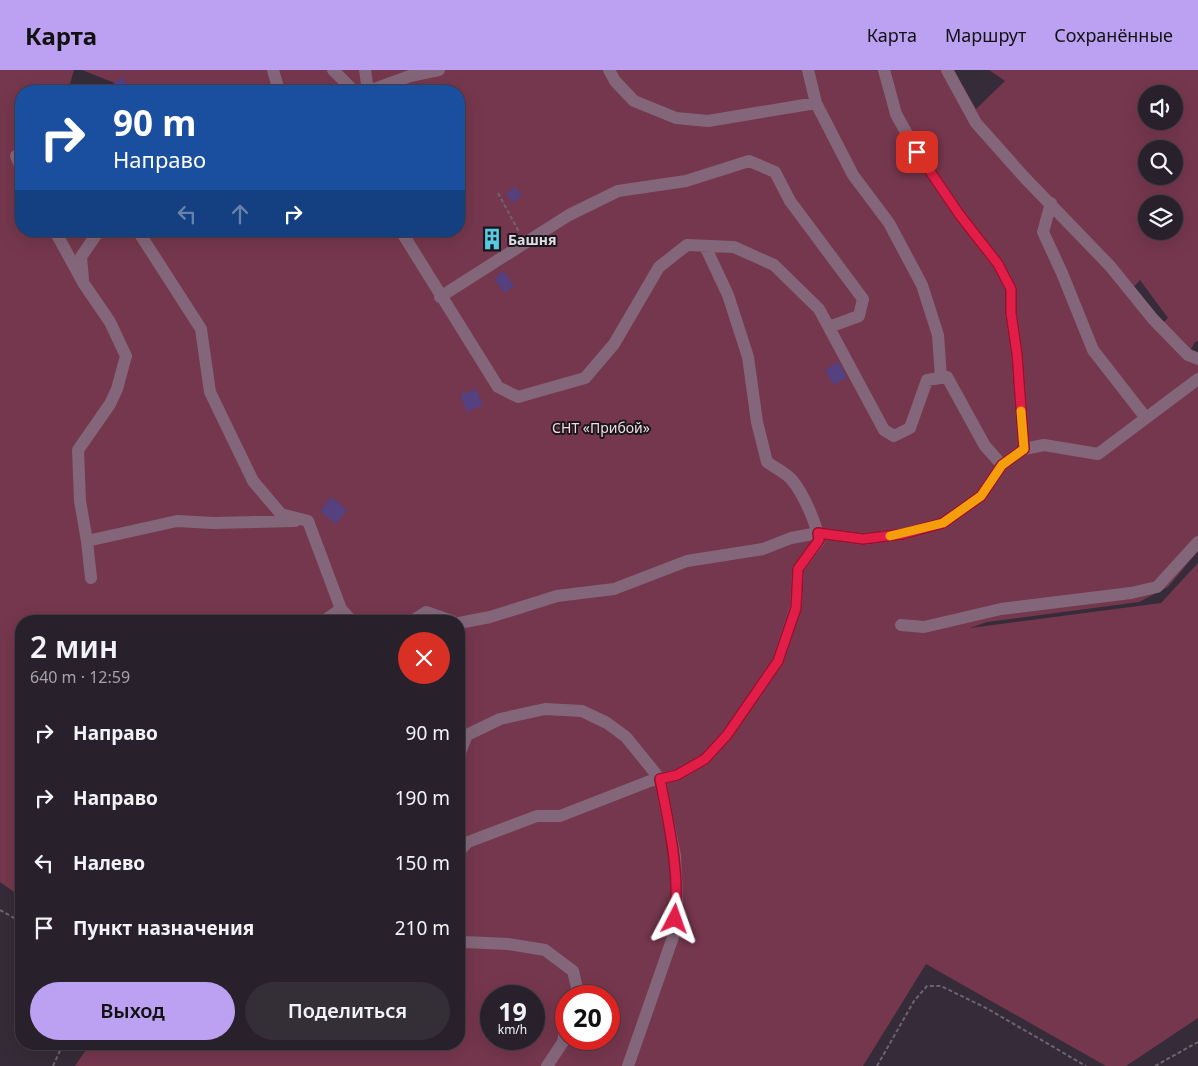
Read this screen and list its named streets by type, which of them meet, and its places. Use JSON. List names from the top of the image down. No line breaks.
{"parks":["СНТ «Прибой»"],"places":{"building":["Башня"]},"page":{"header":"Карта","nav":["Карта","Маршрут","Сохранённые"],"turn":["90 m","Направо"],"heading":["2 мин","640 m · 12:59"],"list":[{"name":"Направо","value":"90 m"},{"name":"Направо","value":"190 m"},{"name":"Налево","value":"150 m"},{"name":"Пункт назначения","value":"210 m"}],"buttons":["Выход","Поделиться"],"speed":"19 km/h","limit":"20"}}
